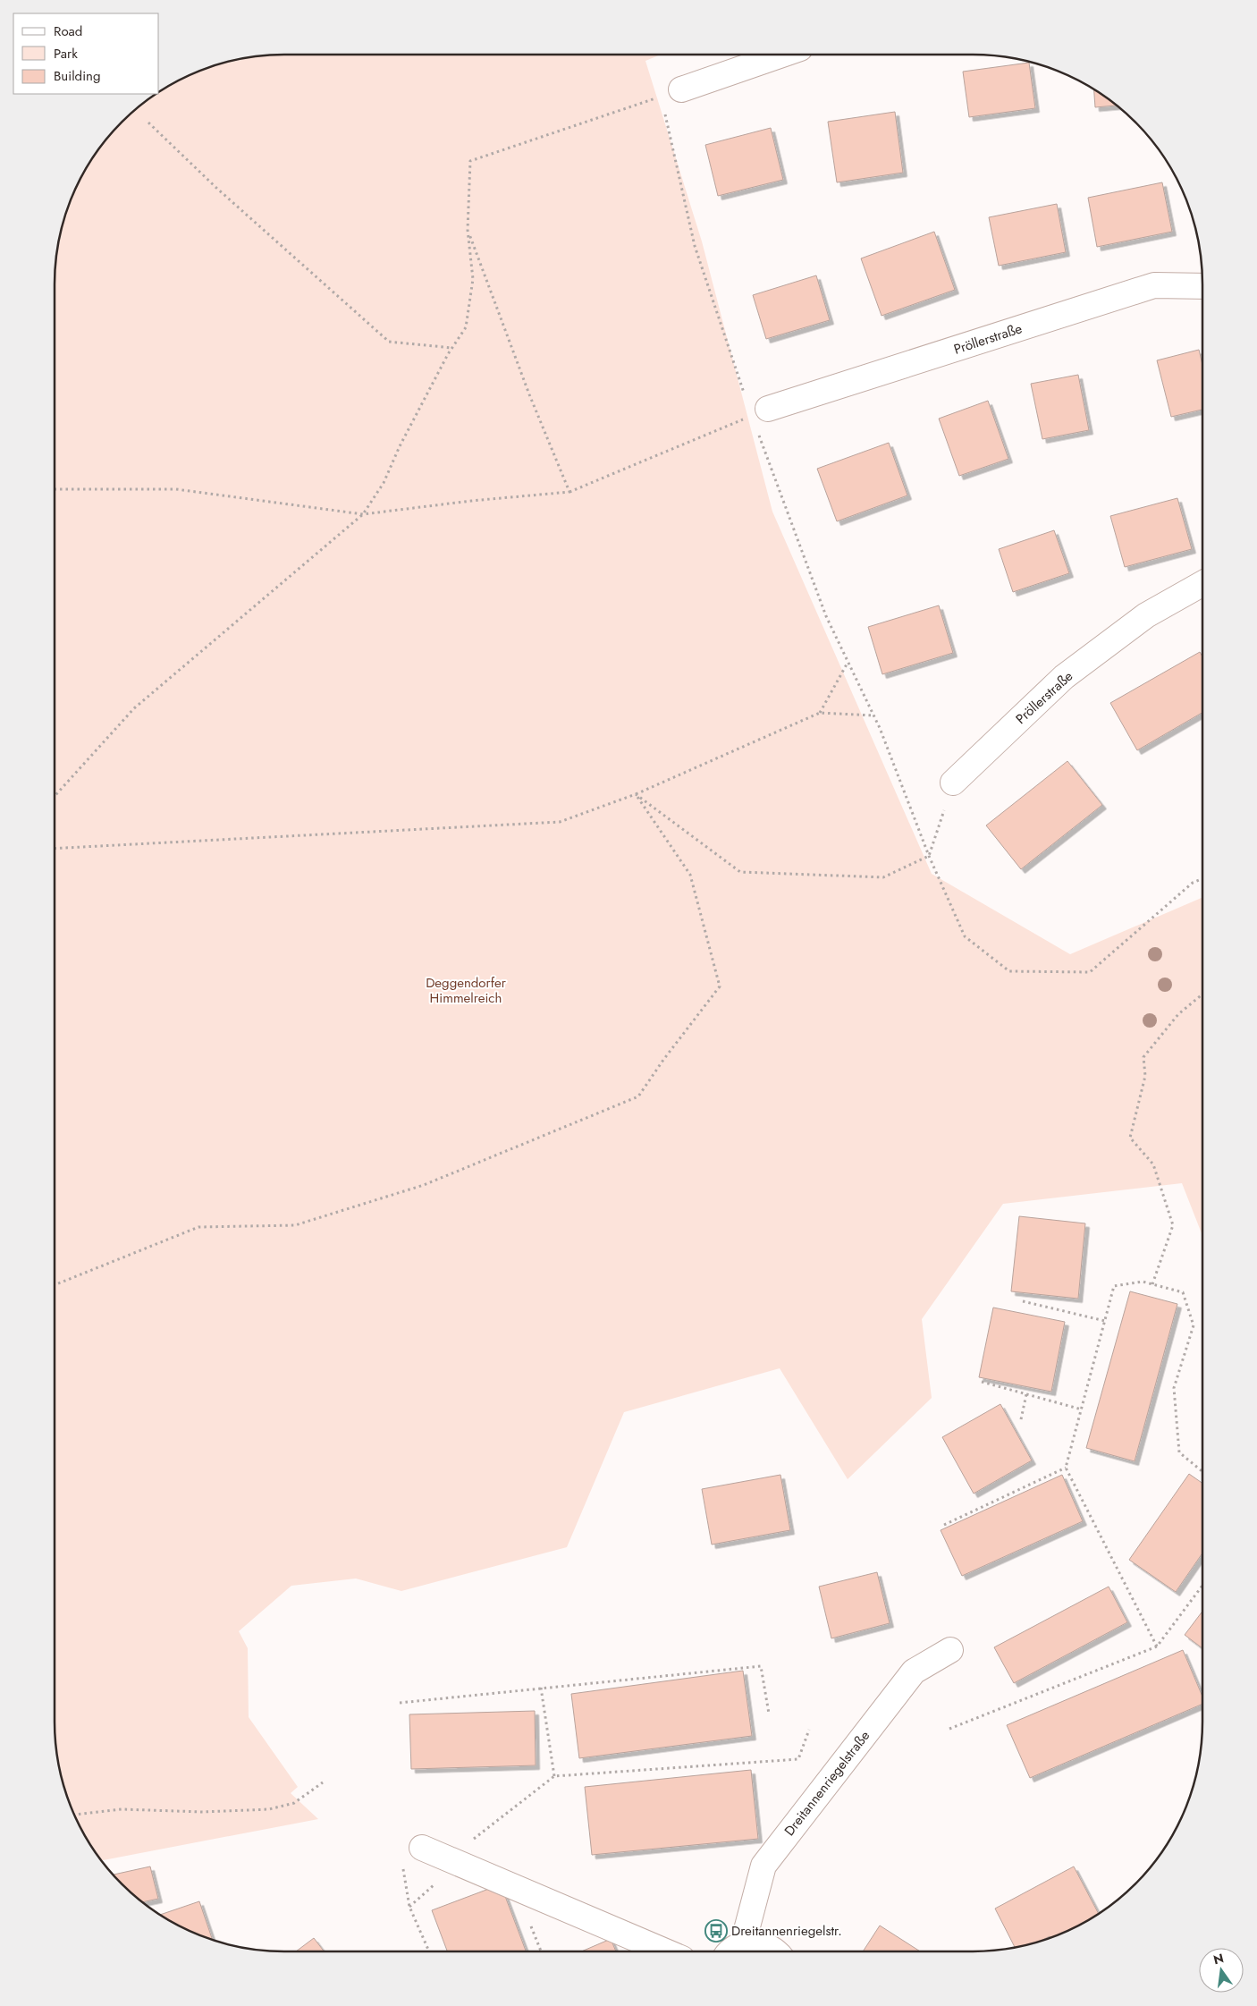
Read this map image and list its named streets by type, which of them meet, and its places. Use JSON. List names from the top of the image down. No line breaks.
{"streets":{"street":["Pröllerstraße","Dreitannenriegelstraße"]},"parks":["Deggendorfer Himmelreich"],"places":{"bus stop":["Dreitannenriegelstr."]},"legend":["Road","Park","Building"],"north":"top"}
